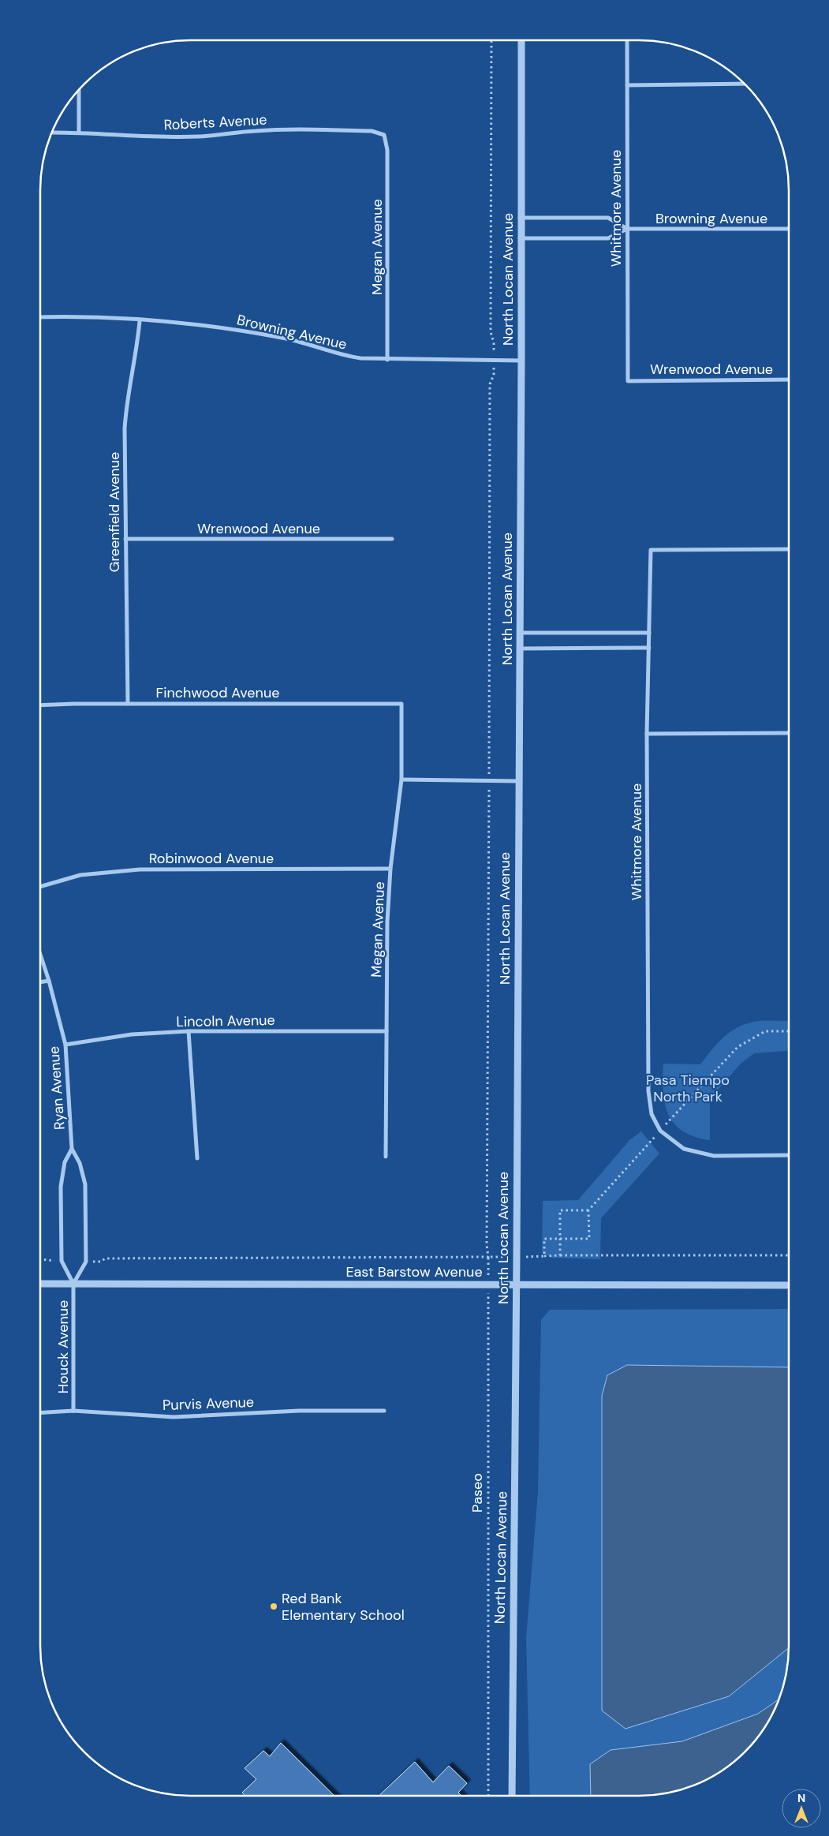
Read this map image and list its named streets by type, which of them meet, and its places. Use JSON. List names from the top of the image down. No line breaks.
{"streets":{"street":["Roberts Avenue","Whitmore Avenue","Browning Avenue","Megan Avenue","North Locan Avenue","Wrenwood Avenue","Greenfield Avenue","Finchwood Avenue","Robinwood Avenue","Lincoln Avenue","Ryan Avenue","East Barstow Avenue","Houck Avenue","Purvis Avenue"],"path":["Paseo"]},"crossings":[["Roberts Avenue","Megan Avenue"],["Whitmore Avenue","Browning Avenue"],["Whitmore Avenue","Wrenwood Avenue"],["Browning Avenue","Megan Avenue"],["Browning Avenue","North Locan Avenue"],["Browning Avenue","Greenfield Avenue"],["Megan Avenue","Finchwood Avenue"],["Megan Avenue","Robinwood Avenue"],["Megan Avenue","Lincoln Avenue"],["North Locan Avenue","East Barstow Avenue"],["Wrenwood Avenue","Greenfield Avenue"],["Greenfield Avenue","Finchwood Avenue"],["Lincoln Avenue","Ryan Avenue"],["Ryan Avenue","East Barstow Avenue"],["Ryan Avenue","Houck Avenue"],["East Barstow Avenue","Houck Avenue"],["East Barstow Avenue","Paseo"],["Houck Avenue","Purvis Avenue"]],"parks":["Pasa Tiempo North Park"],"places":["Red Bank Elementary School"],"north":"top"}
